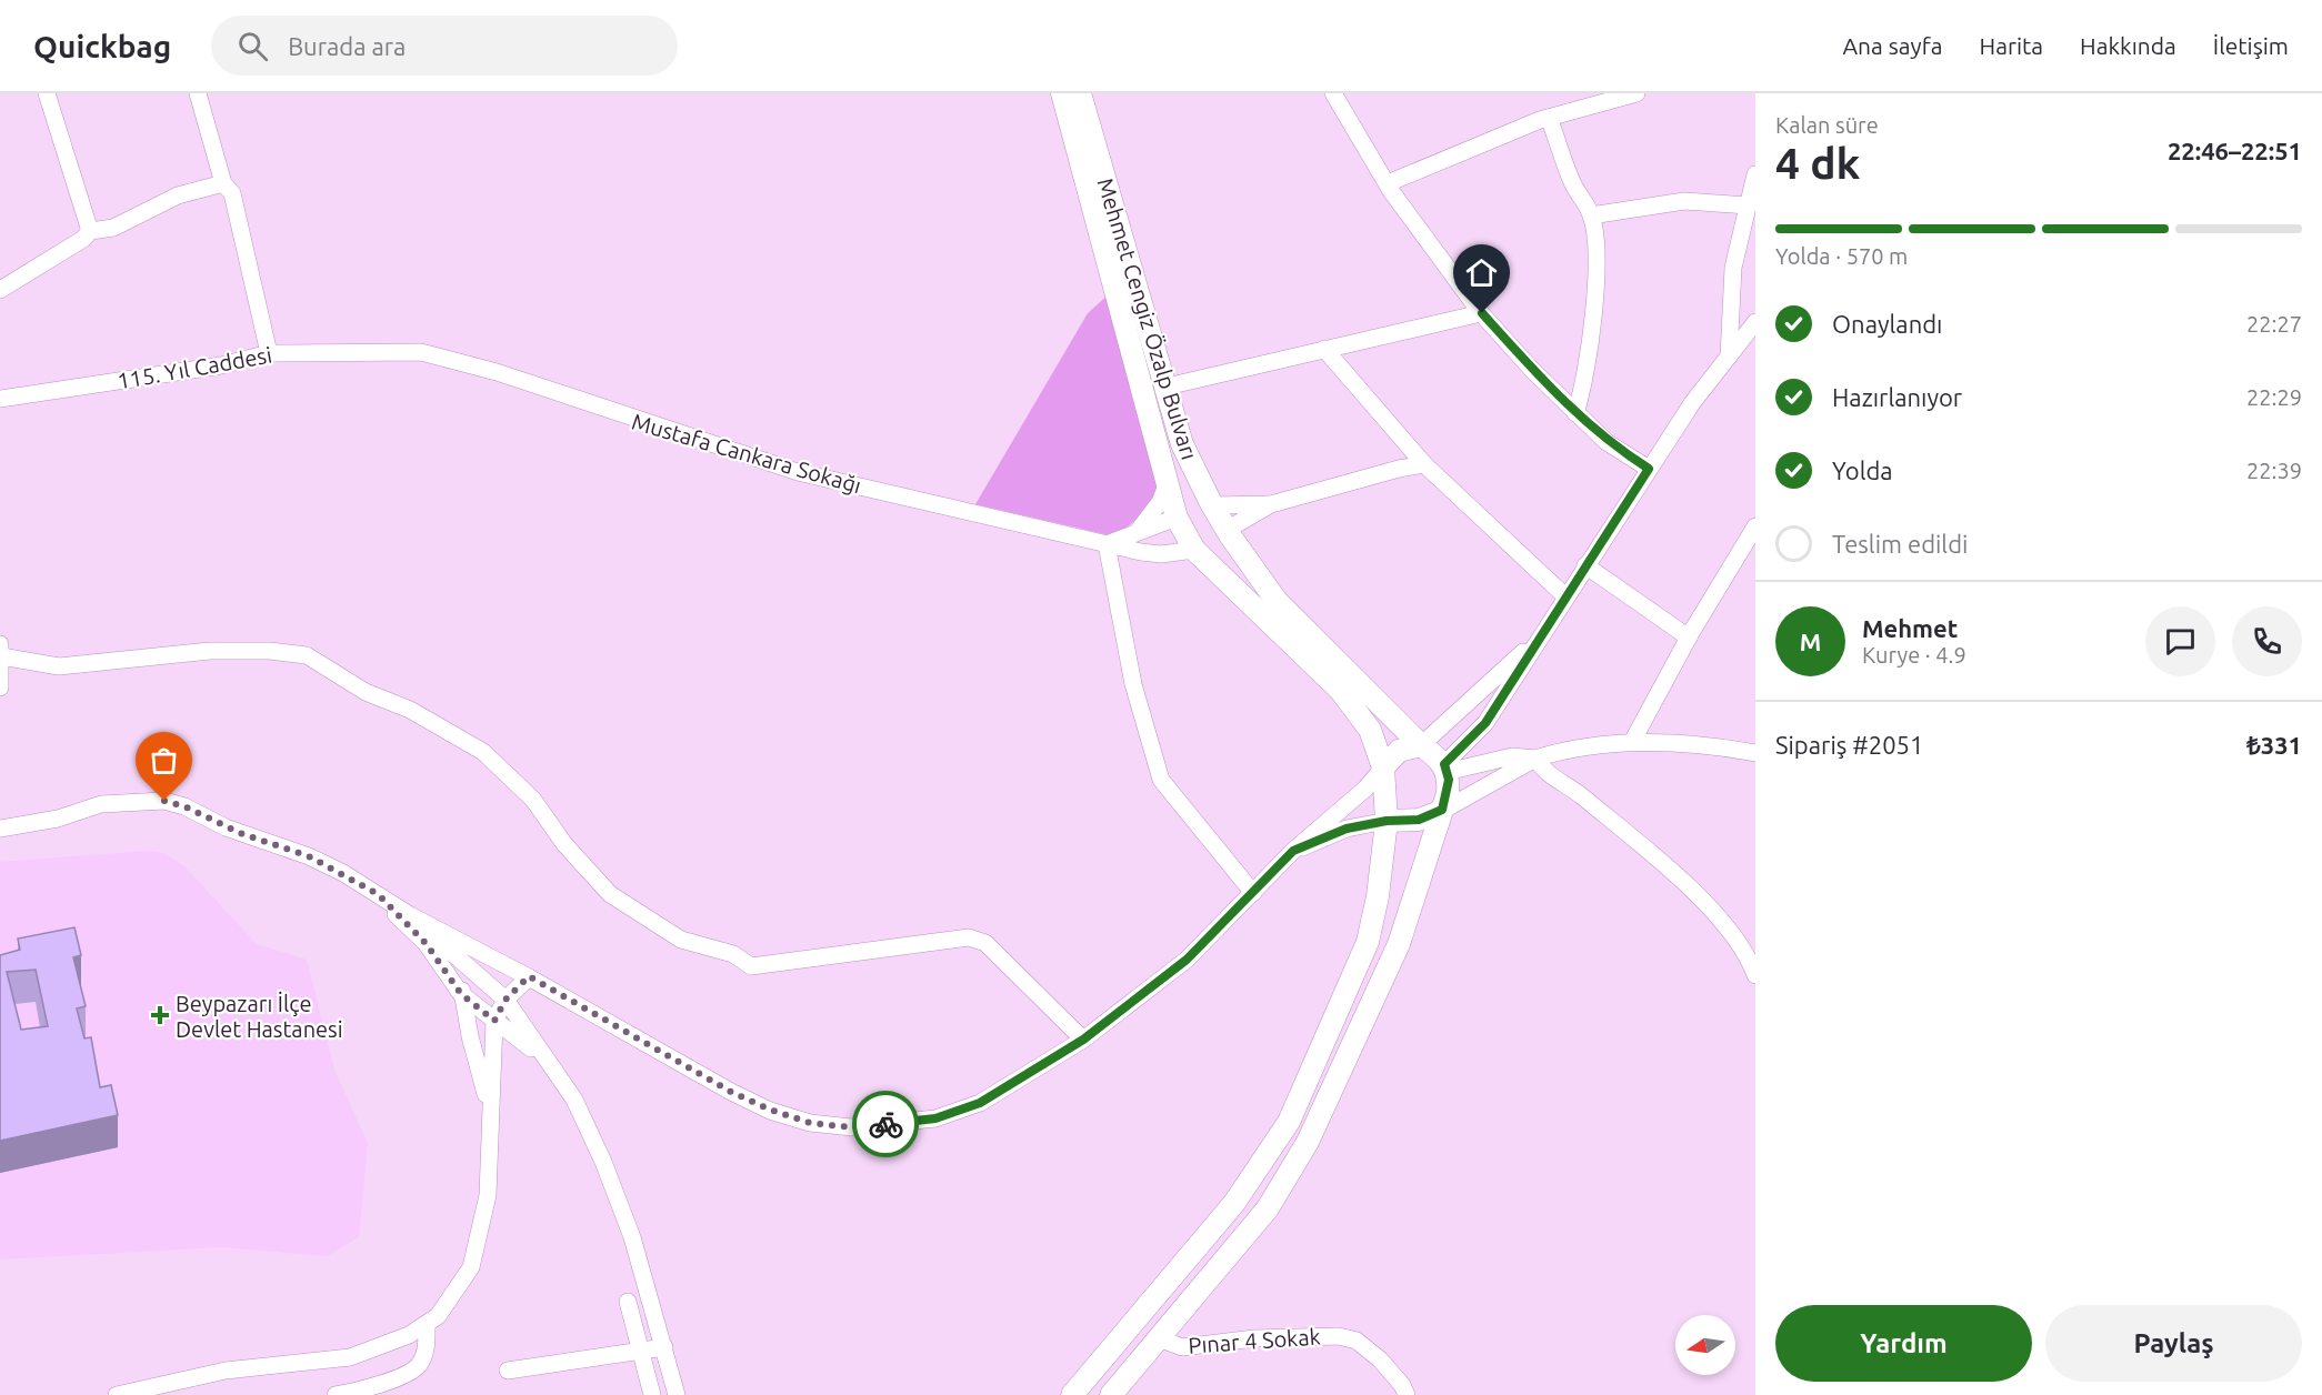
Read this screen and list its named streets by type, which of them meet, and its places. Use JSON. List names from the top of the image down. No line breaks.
{"streets":{"main road":["Mehmet Cengiz Özalp Bulvarı"],"street":["115. Yıl Caddesi","Mustafa Cankara Sokağı","Pınar 4 Sokak"]},"crossings":[["Mehmet Cengiz Özalp Bulvarı","Mustafa Cankara Sokağı"],["115. Yıl Caddesi","Mustafa Cankara Sokağı"]],"places":{"health":["Beypazarı İlçe Devlet Hastanesi"]},"north":"left","page":{"header":"Quickbag","search":"Burada ara","nav":["Ana sayfa","Harita","Hakkında","İletişim"],"heading":["4 dk","Kalan süre","22:46–22:51"],"panel":["Mehmet","Kurye · 4.9","Sipariş #2051","₺331"],"bar":"Yolda · 570 m","list":[["Onaylandı","22:27"],["Hazırlanıyor","22:29"],["Yolda","22:39"],"Teslim edildi"],"round":"M","buttons":["Yardım","Paylaş"]}}
